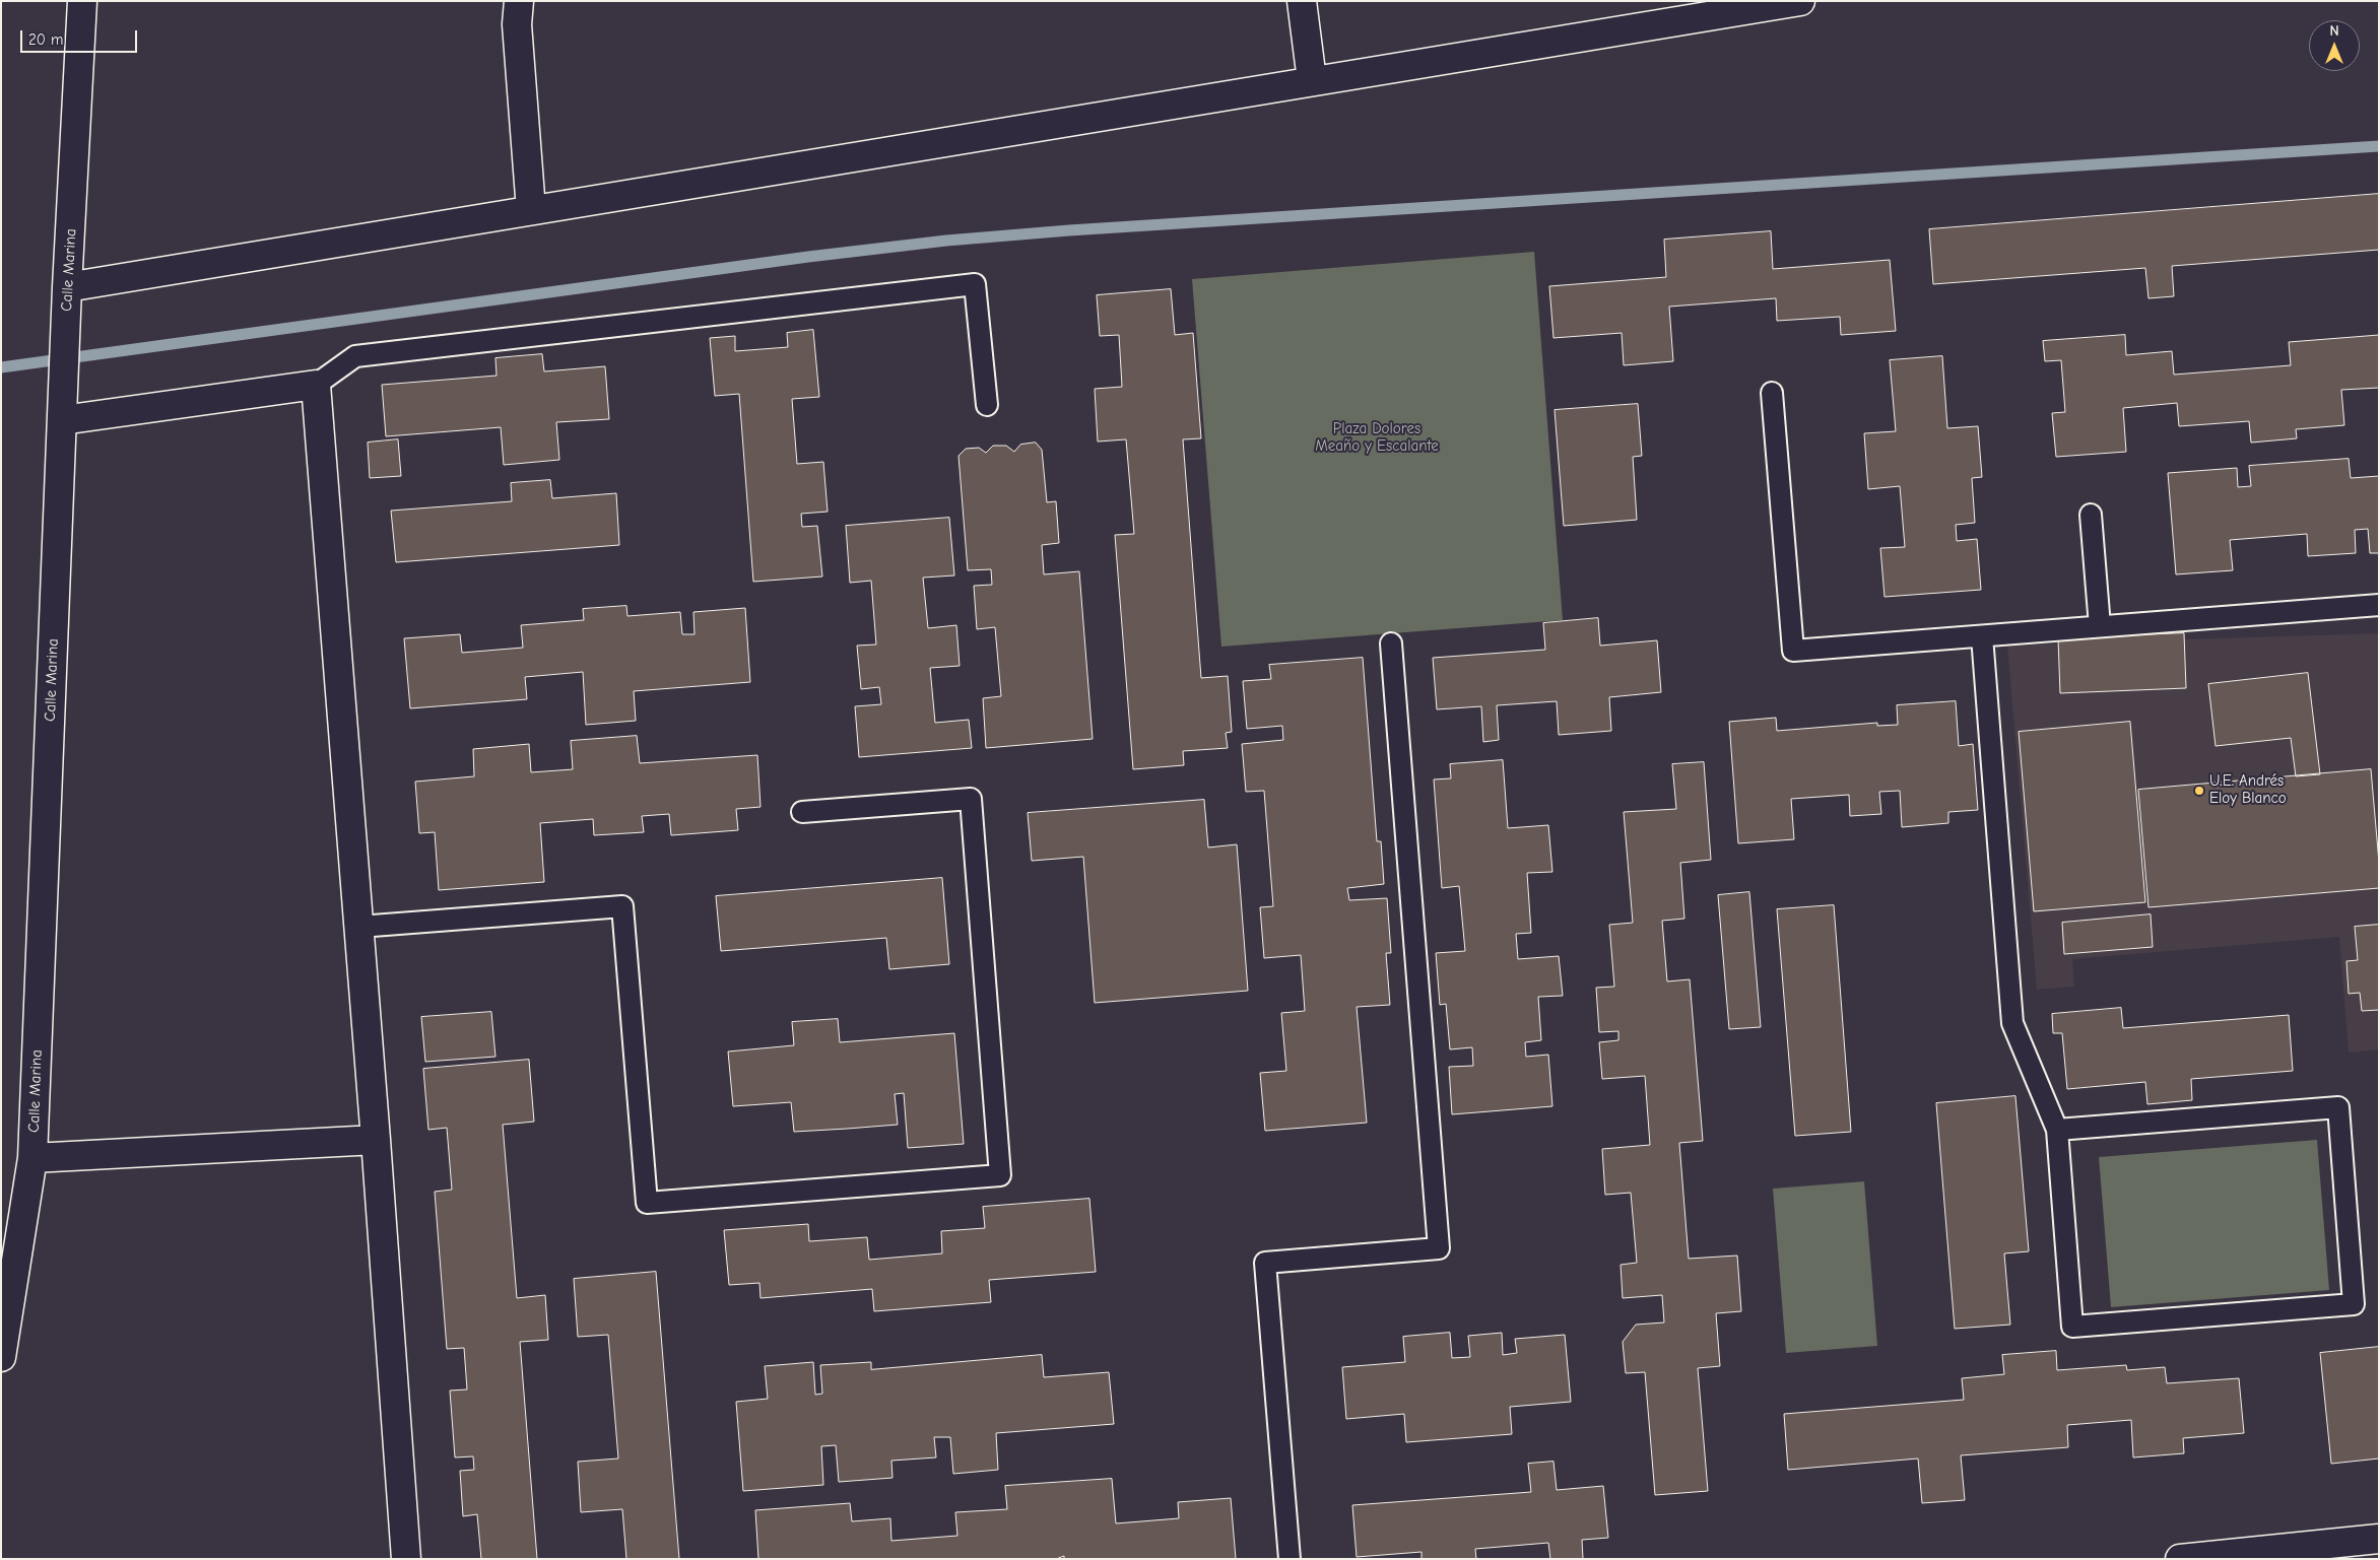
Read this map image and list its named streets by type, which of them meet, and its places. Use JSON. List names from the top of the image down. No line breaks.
{"streets":{"street":["Calle Marina"]},"parks":["Plaza Dolores Meaño y Escalante"],"places":["U.E. Andrés Eloy Blanco"],"scale_bar":"20 m","north":"top"}
